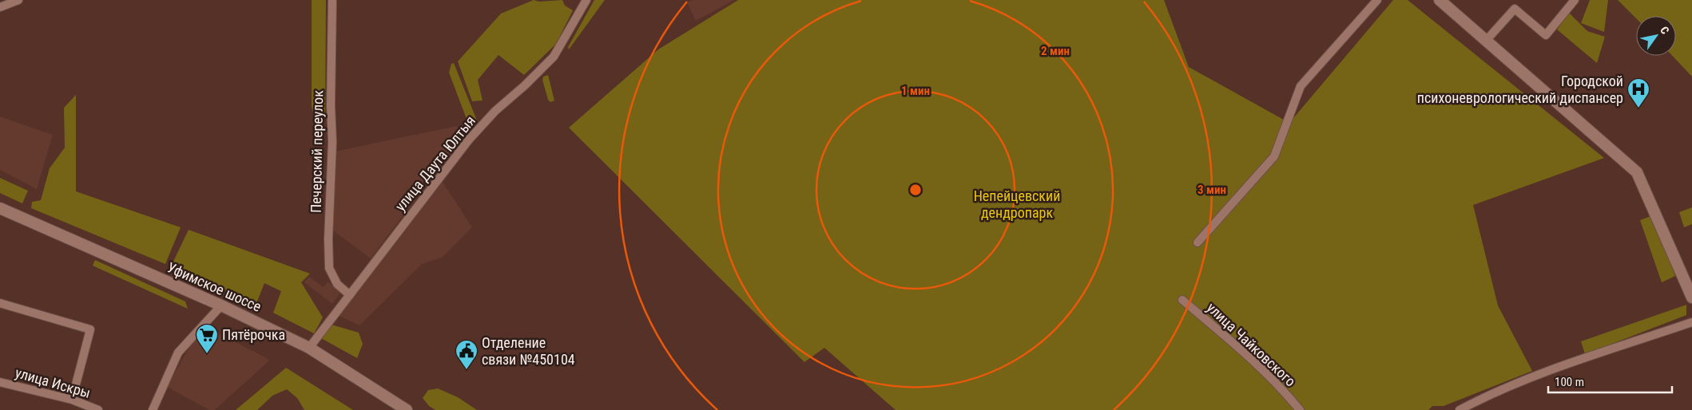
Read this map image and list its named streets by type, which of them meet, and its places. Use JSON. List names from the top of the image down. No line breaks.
{"streets":{"main road":["Уфимское шоссе"],"street":["Печерский переулок","улица Даута Юлтыя","улица Чайковского","улица Искры"]},"crossings":[["Печерский переулок","улица Даута Юлтыя"],["улица Даута Юлтыя","Уфимское шоссе"]],"parks":["Непейцевский дендропарк"],"places":{"hospital":["Городской психоневрологический диспансер"],"supermarket":["Пятёрочка"],"public building":["Отделение связи №450104"]},"scale_bar":"100 m","north":"top right","rings":["2 мин","1 мин","3 мин"]}
